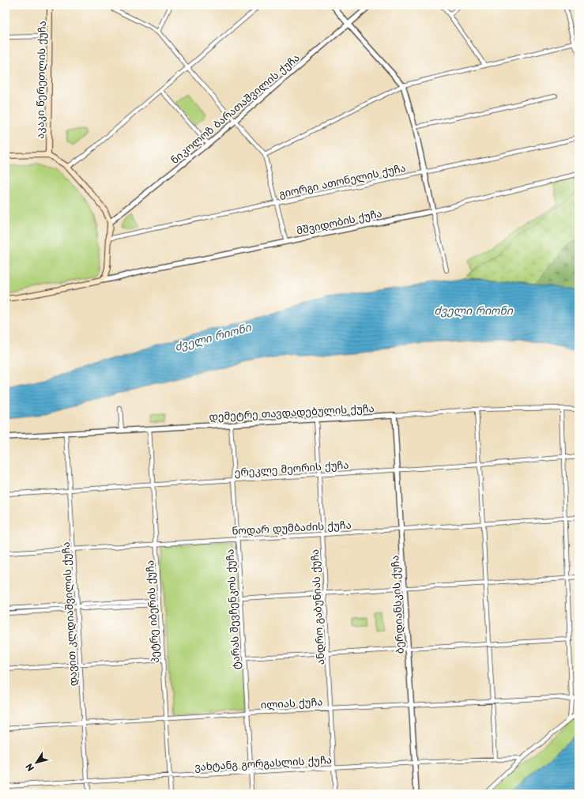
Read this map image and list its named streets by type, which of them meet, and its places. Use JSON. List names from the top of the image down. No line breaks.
{"streets":{"main road":["აკაკი წერეთლის ქუჩა"],"street":["ნიკოლოზ ბარათაშვილის ქუჩა","გიორგი ათონელის ქუჩა","მშვიდობის ქუჩა","დემეტრე თავდადებულის ქუჩა","ერეკლე მეორის ქუჩა","ნოდარ დუმბაძის ქუჩა","ბერდიანსკის ქუჩა","ანდრო გაბუნიას ქუჩა","ტარას შევჩენკოს ქუჩა","პეტრე იბერის ქუჩა","დავით კლდიაშვილის ქუჩა","ილიას ქუჩა","ვახტანგ გორგასლის ქუჩა"]},"crossings":[["დემეტრე თავდადებულის ქუჩა","ბერდიანსკის ქუჩა"],["დემეტრე თავდადებულის ქუჩა","ანდრო გაბუნიას ქუჩა"],["დემეტრე თავდადებულის ქუჩა","ტარას შევჩენკოს ქუჩა"],["დემეტრე თავდადებულის ქუჩა","პეტრე იბერის ქუჩა"],["დემეტრე თავდადებულის ქუჩა","დავით კლდიაშვილის ქუჩა"],["ერეკლე მეორის ქუჩა","ბერდიანსკის ქუჩა"],["ერეკლე მეორის ქუჩა","ანდრო გაბუნიას ქუჩა"],["ერეკლე მეორის ქუჩა","ტარას შევჩენკოს ქუჩა"],["ერეკლე მეორის ქუჩა","პეტრე იბერის ქუჩა"],["ერეკლე მეორის ქუჩა","დავით კლდიაშვილის ქუჩა"],["ნოდარ დუმბაძის ქუჩა","ბერდიანსკის ქუჩა"],["ნოდარ დუმბაძის ქუჩა","ანდრო გაბუნიას ქუჩა"],["ნოდარ დუმბაძის ქუჩა","ტარას შევჩენკოს ქუჩა"],["ნოდარ დუმბაძის ქუჩა","პეტრე იბერის ქუჩა"],["ნოდარ დუმბაძის ქუჩა","დავით კლდიაშვილის ქუჩა"],["ბერდიანსკის ქუჩა","ილიას ქუჩა"],["ბერდიანსკის ქუჩა","ვახტანგ გორგასლის ქუჩა"],["ანდრო გაბუნიას ქუჩა","ილიას ქუჩა"],["ანდრო გაბუნიას ქუჩა","ვახტანგ გორგასლის ქუჩა"],["ტარას შევჩენკოს ქუჩა","ილიას ქუჩა"],["ტარას შევჩენკოს ქუჩა","ვახტანგ გორგასლის ქუჩა"],["პეტრე იბერის ქუჩა","ილიას ქუჩა"],["პეტრე იბერის ქუჩა","ვახტანგ გორგასლის ქუჩა"],["დავით კლდიაშვილის ქუჩა","ილიას ქუჩა"],["დავით კლდიაშვილის ქუჩა","ვახტანგ გორგასლის ქუჩა"]],"water":["ძველი რიონი"],"north":"bottom left"}
